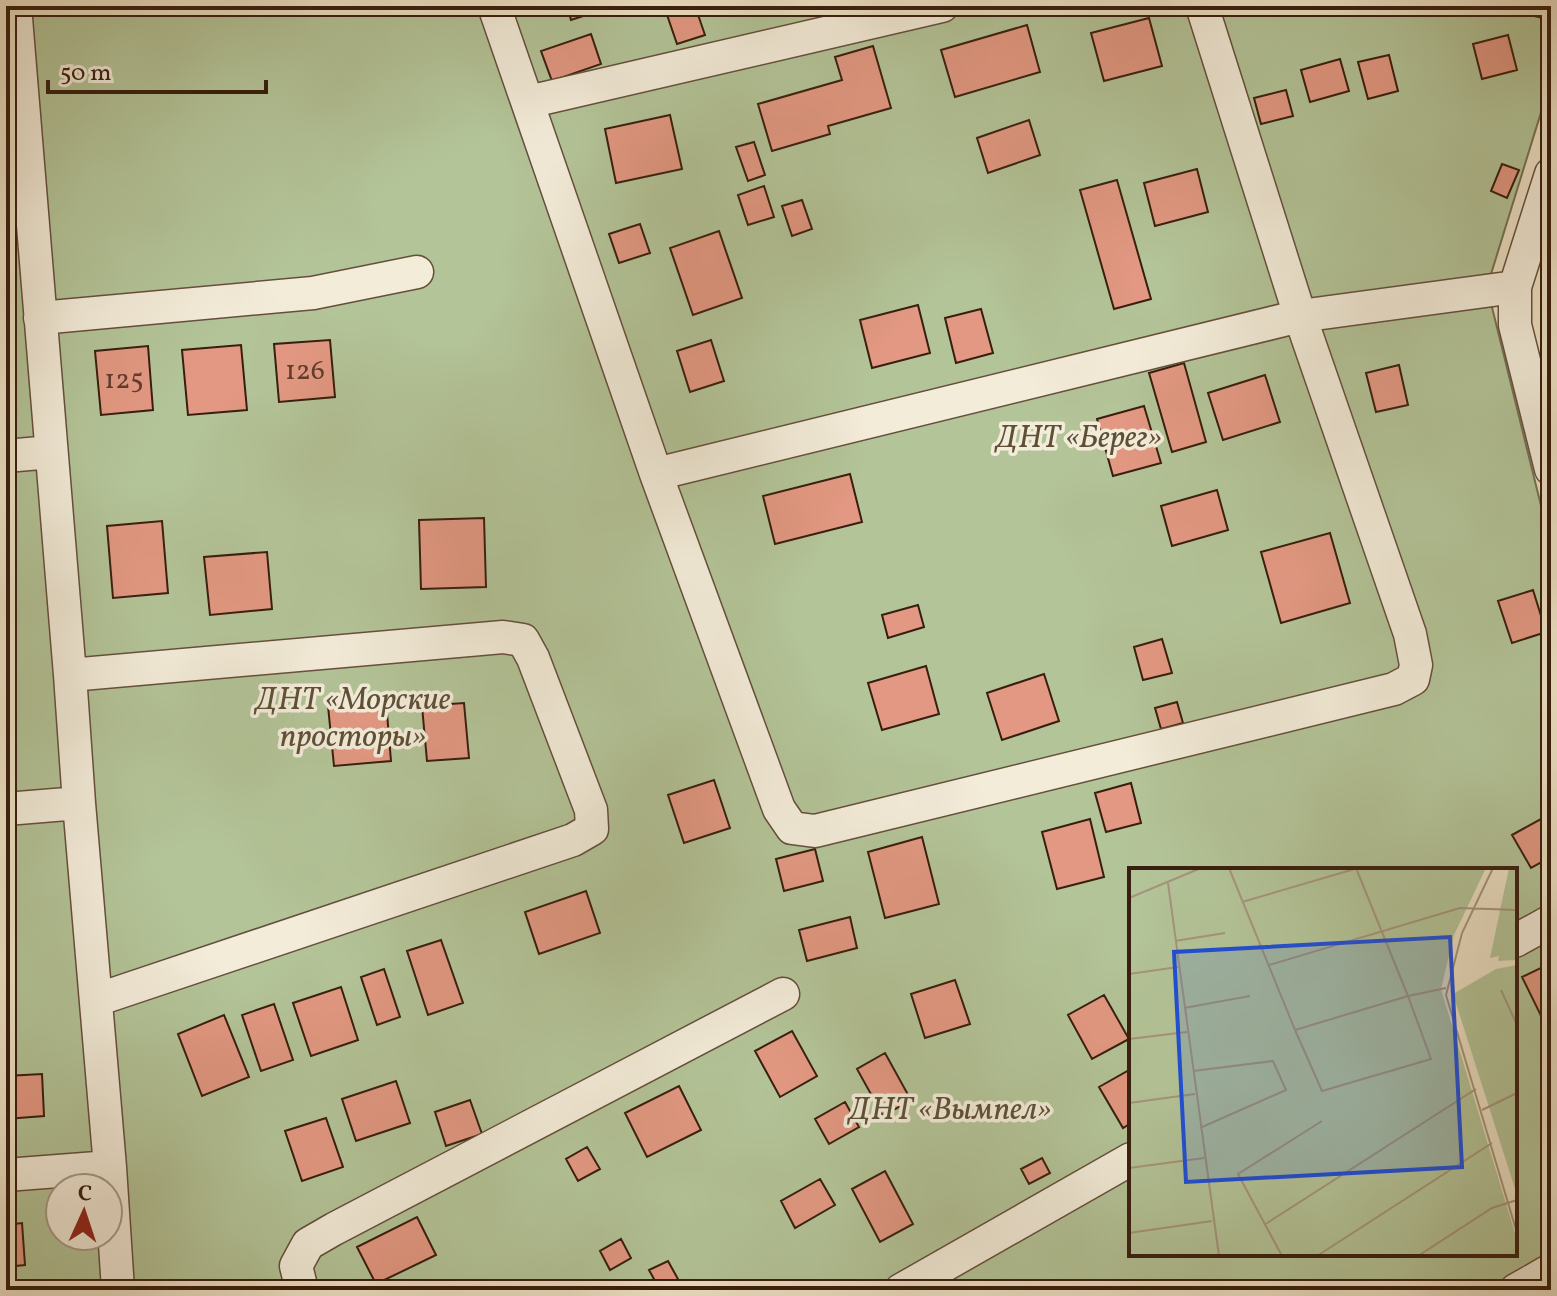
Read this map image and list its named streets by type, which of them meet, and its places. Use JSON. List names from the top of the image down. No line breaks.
{"parks":["ДНТ «Берег»","ДНТ «Морские просторы»","ДНТ «Вымпел»"],"house_numbers":["126","125"],"scale_bar":"50 m","north":"top"}
